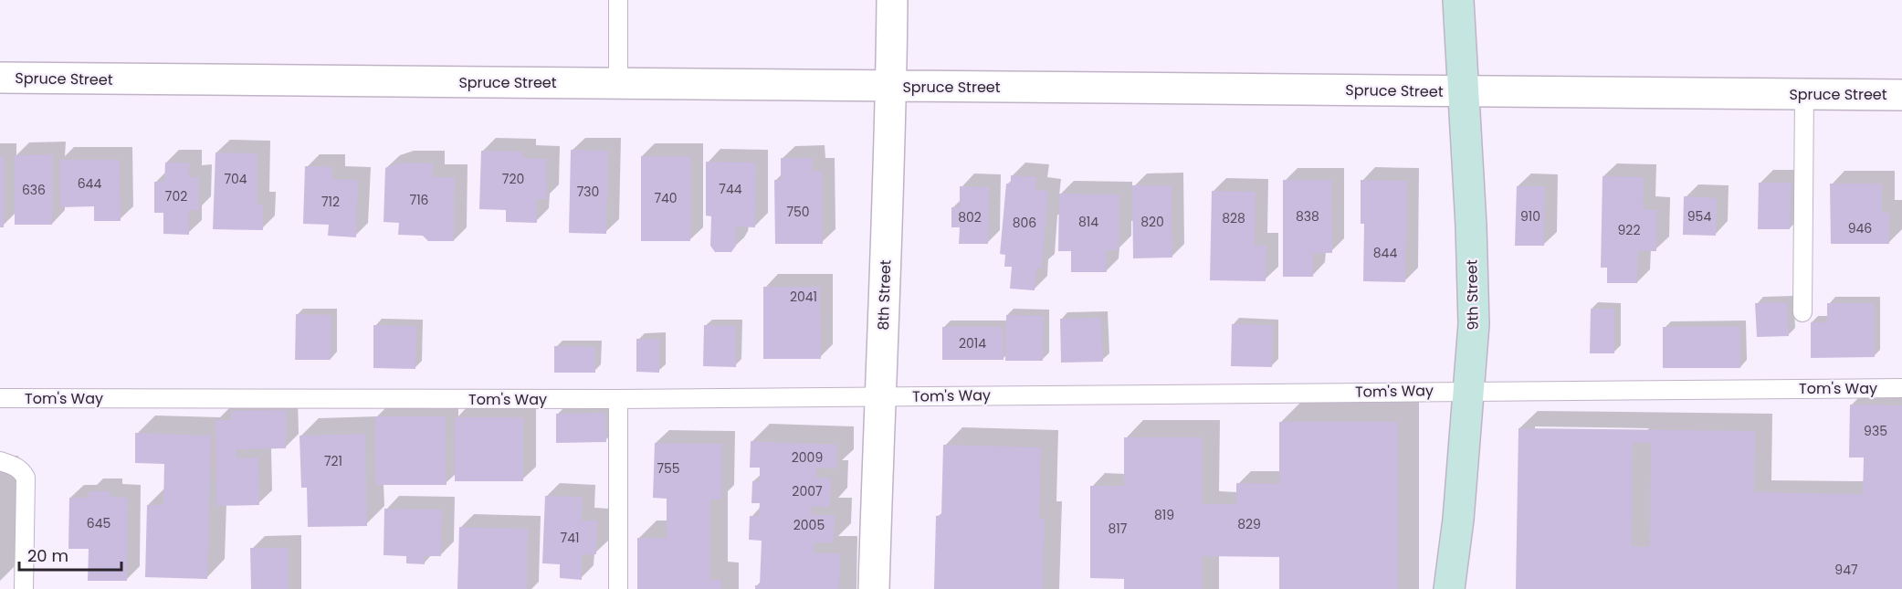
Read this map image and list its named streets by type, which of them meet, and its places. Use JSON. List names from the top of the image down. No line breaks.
{"streets":{"street":["Spruce Street","8th Street","9th Street"],"lane":["Tom's Way"]},"crossings":[["Spruce Street","8th Street"],["Spruce Street","9th Street"],["8th Street","Tom's Way"],["9th Street","Tom's Way"]],"house_numbers":["704","720","644","744","636","730","702","740","716","712","750","838","910","954","802","828","814","820","806","946","922","844","2041","2014","935","2009","721","755","2007","819","645","829","2005","817","741","947"],"scale_bar":"20 m"}
